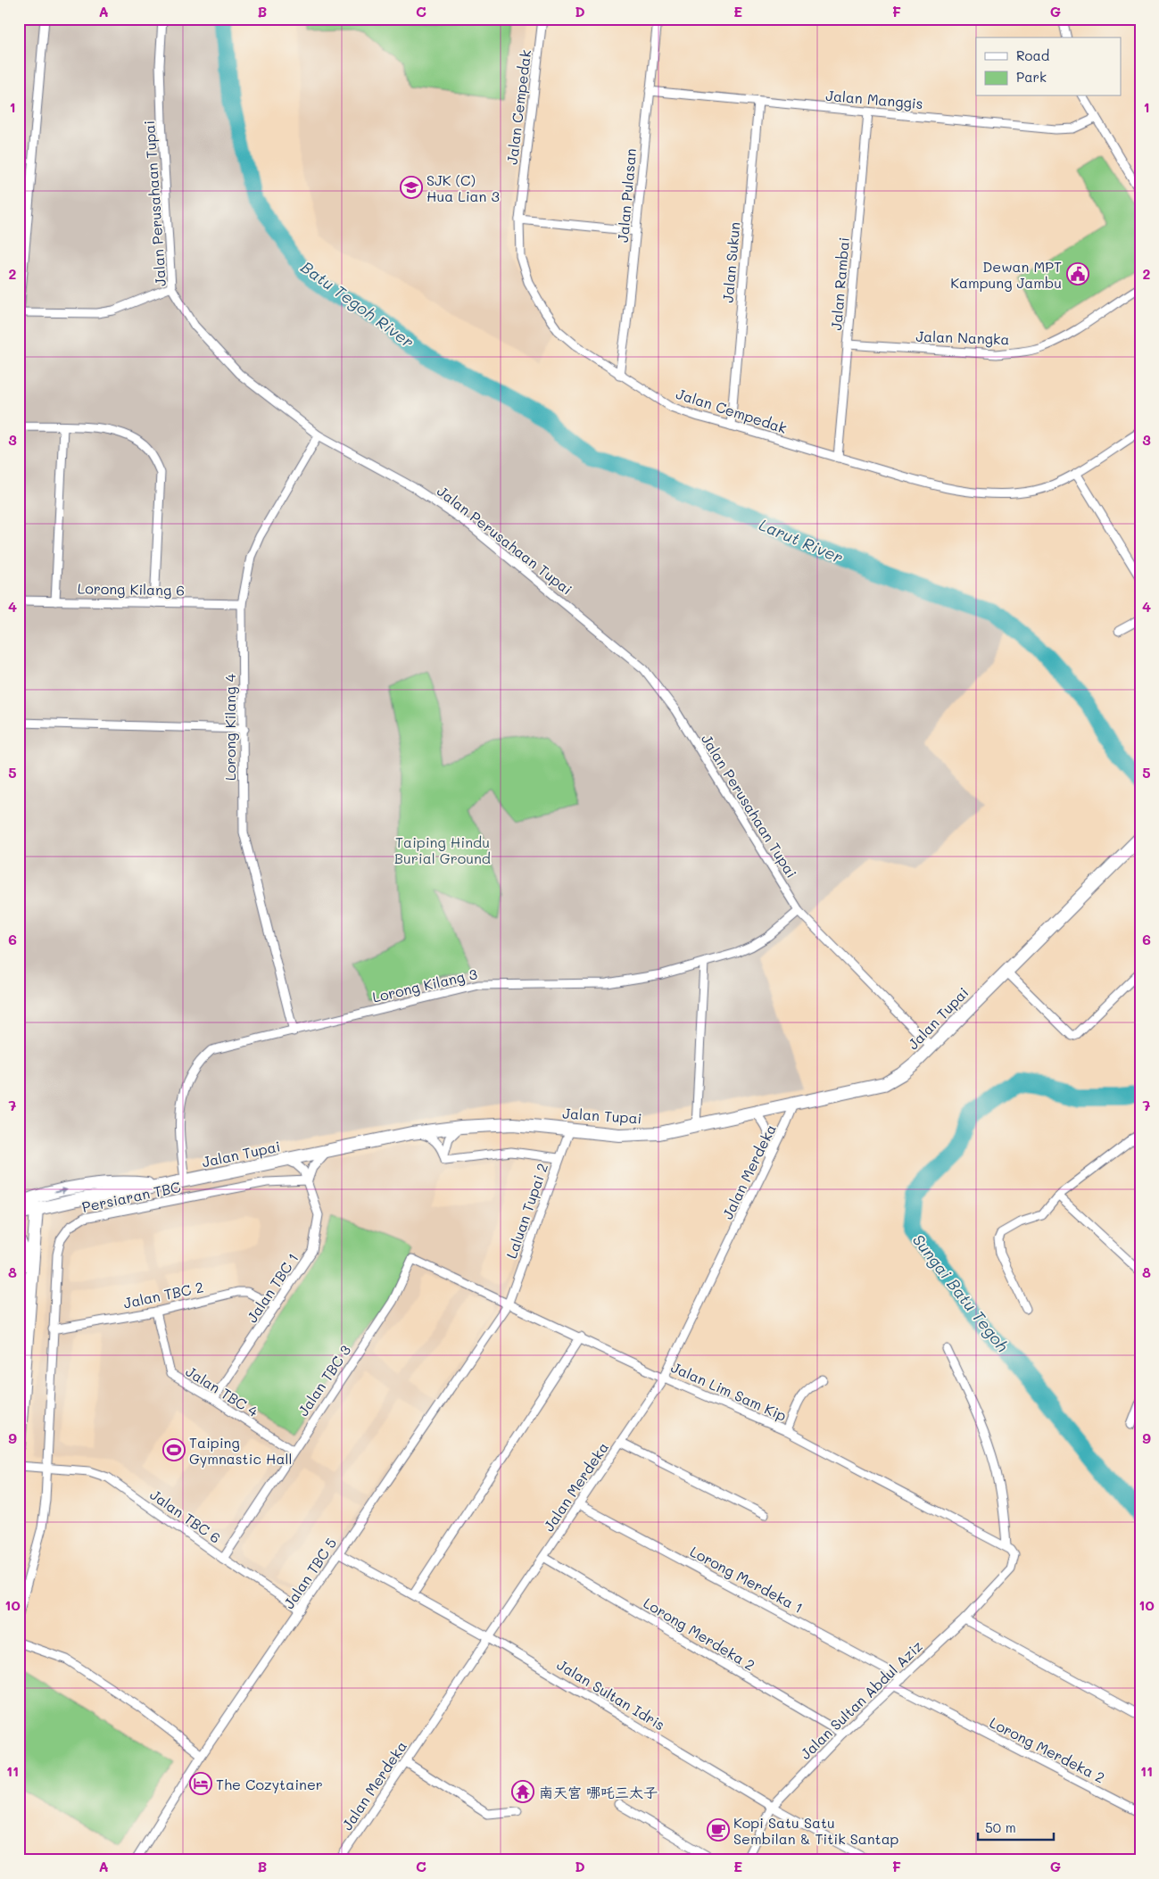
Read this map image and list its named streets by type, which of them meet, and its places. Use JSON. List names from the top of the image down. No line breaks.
{"streets":{"main road":["Jalan Tupai"],"street":["Jalan Manggis","Jalan Cempedak","Jalan Pulasan","Jalan Perusahaan Tupai","Jalan Sukun","Jalan Rambai","Jalan Nangka","Lorong Kilang 6","Lorong Kilang 4","Lorong Kilang 3","Jalan Merdeka","Persiaran TBC","Laluan Tupai 2","Jalan TBC 1","Jalan TBC 2","Jalan TBC 3","Jalan TBC 4","Jalan Lim Sam Kip","Jalan TBC 6","Jalan TBC 5","Lorong Merdeka 1","Lorong Merdeka 2","Jalan Sultan Idris","Jalan Sultan Abdul Aziz"]},"crossings":[["Jalan Manggis","Jalan Pulasan"],["Jalan Manggis","Jalan Sukun"],["Jalan Manggis","Jalan Rambai"],["Jalan Cempedak","Jalan Pulasan"],["Jalan Cempedak","Jalan Sukun"],["Jalan Cempedak","Jalan Rambai"],["Jalan Perusahaan Tupai","Lorong Kilang 4"],["Jalan Perusahaan Tupai","Lorong Kilang 3"],["Jalan Perusahaan Tupai","Jalan Tupai"],["Jalan Rambai","Jalan Nangka"],["Lorong Kilang 6","Lorong Kilang 4"],["Lorong Kilang 4","Lorong Kilang 3"],["Lorong Kilang 3","Jalan Tupai"],["Jalan Tupai","Jalan Merdeka"],["Jalan Tupai","Laluan Tupai 2"],["Jalan Merdeka","Jalan Lim Sam Kip"],["Jalan Merdeka","Lorong Merdeka 1"],["Jalan Merdeka","Lorong Merdeka 2"],["Jalan Merdeka","Jalan Sultan Idris"],["Persiaran TBC","Jalan TBC 1"],["Persiaran TBC","Jalan TBC 2"],["Persiaran TBC","Jalan TBC 6"],["Laluan Tupai 2","Jalan Lim Sam Kip"],["Laluan Tupai 2","Jalan TBC 5"],["Jalan TBC 1","Jalan TBC 2"],["Jalan TBC 1","Jalan TBC 4"],["Jalan TBC 2","Jalan TBC 4"],["Jalan TBC 3","Jalan TBC 4"],["Jalan TBC 3","Jalan Lim Sam Kip"],["Jalan TBC 3","Jalan TBC 6"],["Jalan Lim Sam Kip","Jalan TBC 5"],["Jalan Lim Sam Kip","Jalan Sultan Abdul Aziz"],["Jalan TBC 6","Jalan TBC 5"],["Jalan TBC 5","Jalan Sultan Idris"],["Lorong Merdeka 1","Jalan Sultan Abdul Aziz"],["Lorong Merdeka 2","Jalan Sultan Abdul Aziz"],["Jalan Sultan Idris","Jalan Sultan Abdul Aziz"]],"water":["Batu Tegoh River","Larut River","Sungai Batu Tegoh"],"parks":["Taiping Hindu Burial Ground"],"places":{"school or university":["SJK (C) Hua Lian 3"],"public building":["Dewan MPT Kampung Jambu"],"sports":["Taiping Gymnastic Hall"],"hotel":["The Cozytainer"],"temple":["南天宫 哪吒三太子"],"cafe":["Kopi Satu Satu Sembilan & Titik Santap"]},"legend":["Road","Park"],"scale_bar":"50 m","grid":{"columns":["A","B","C","D","E","F","G"],"rows":["1","2","3","4","5","6","7","8","9","10","11"]}}
